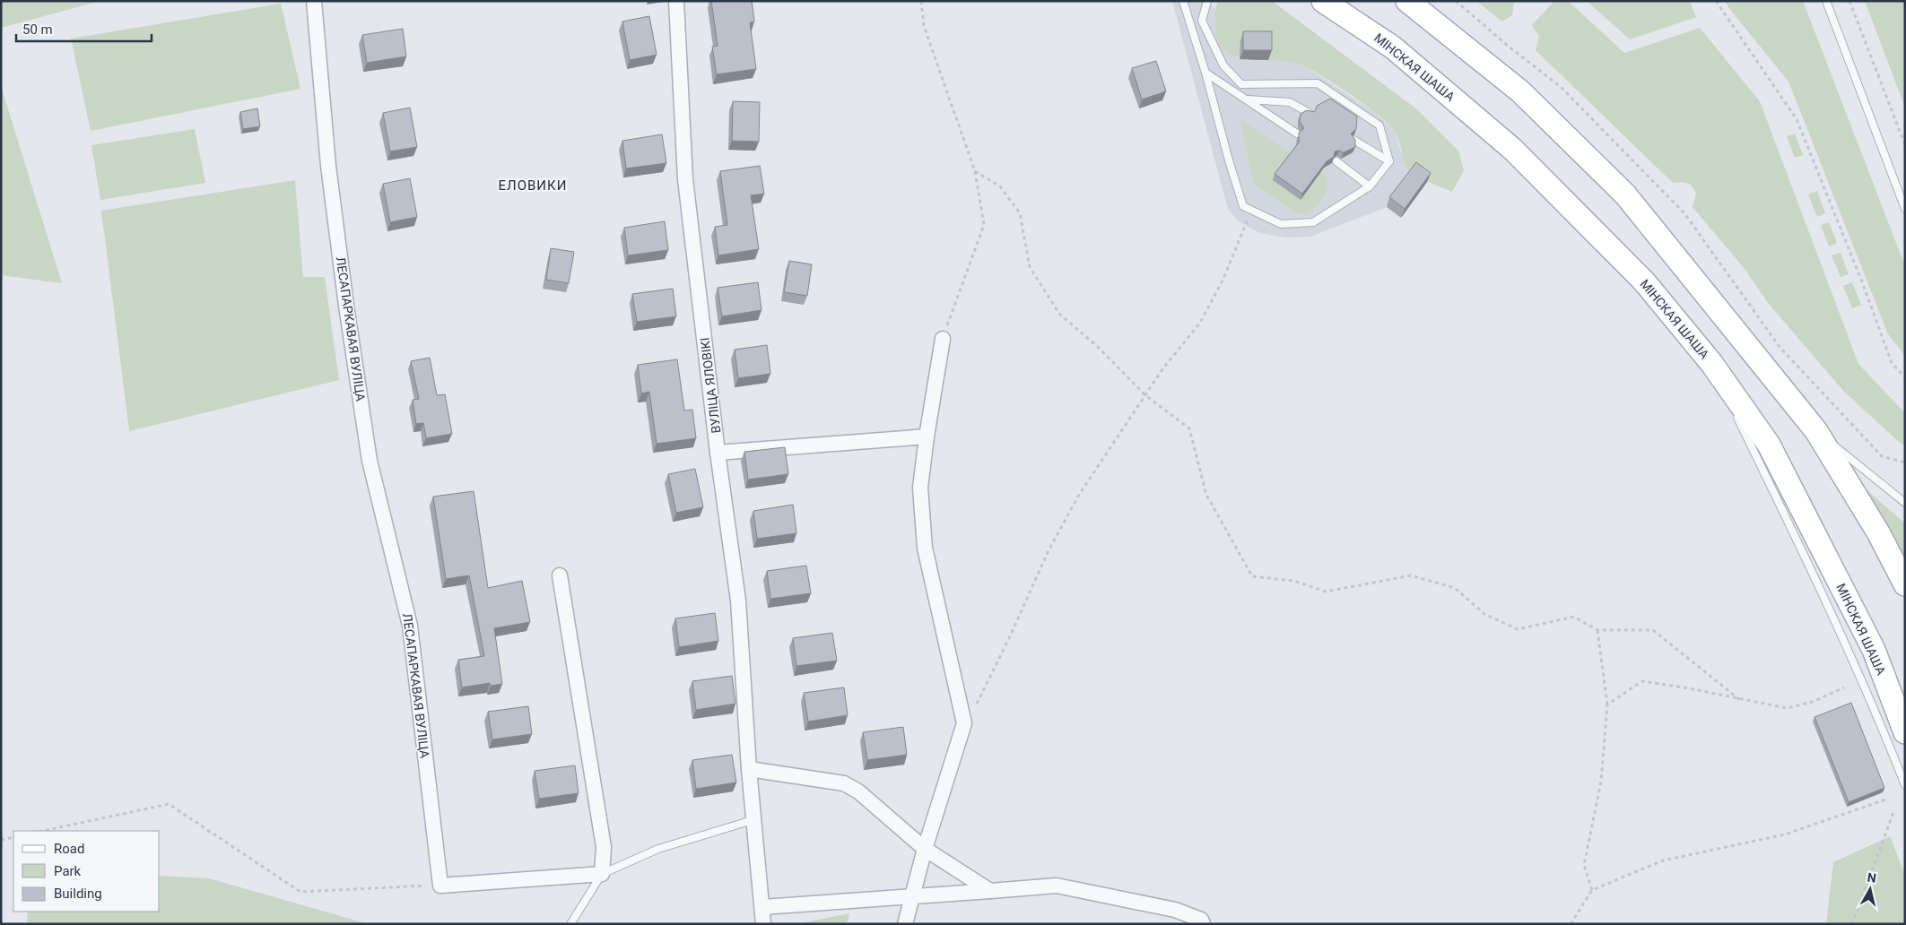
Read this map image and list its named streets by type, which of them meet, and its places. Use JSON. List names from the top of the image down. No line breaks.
{"streets":{"main road":["МІНСКАЯ ШАША"],"street":["ЛЕСАПАРКАВАЯ ВУЛІЦА","ВУЛІЦА ЯЛОВІКІ"]},"districts":["ЕЛОВИКИ"],"legend":["Road","Park","Building"],"scale_bar":"50 m","north":"top"}
